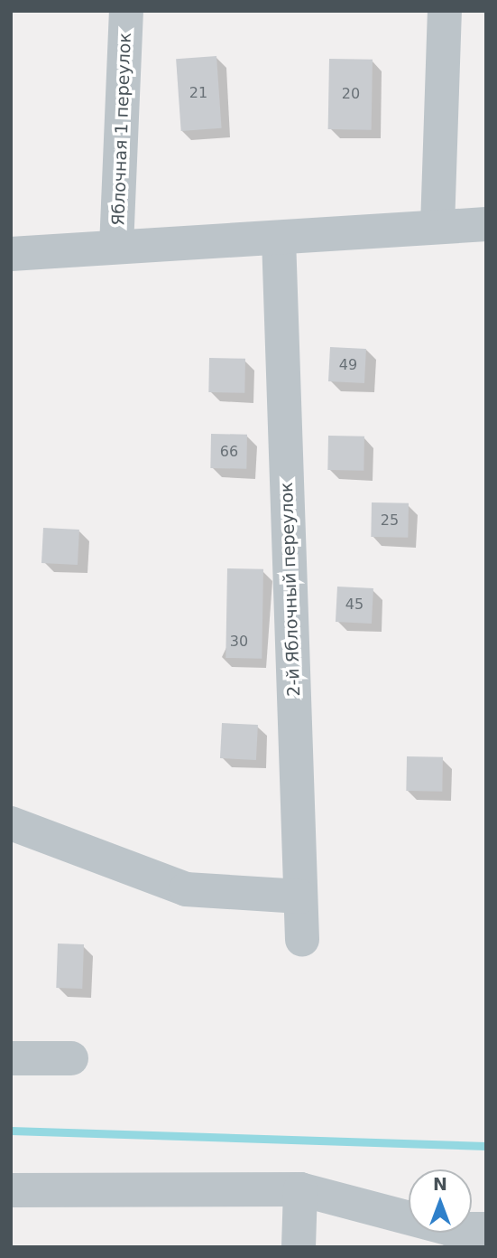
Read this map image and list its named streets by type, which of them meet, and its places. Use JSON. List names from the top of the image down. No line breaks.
{"streets":{"street":["Яблочная 1 переулок","2-й Яблочный переулок"]},"house_numbers":["21","20","49","66","25","45","30"],"north":"top"}
